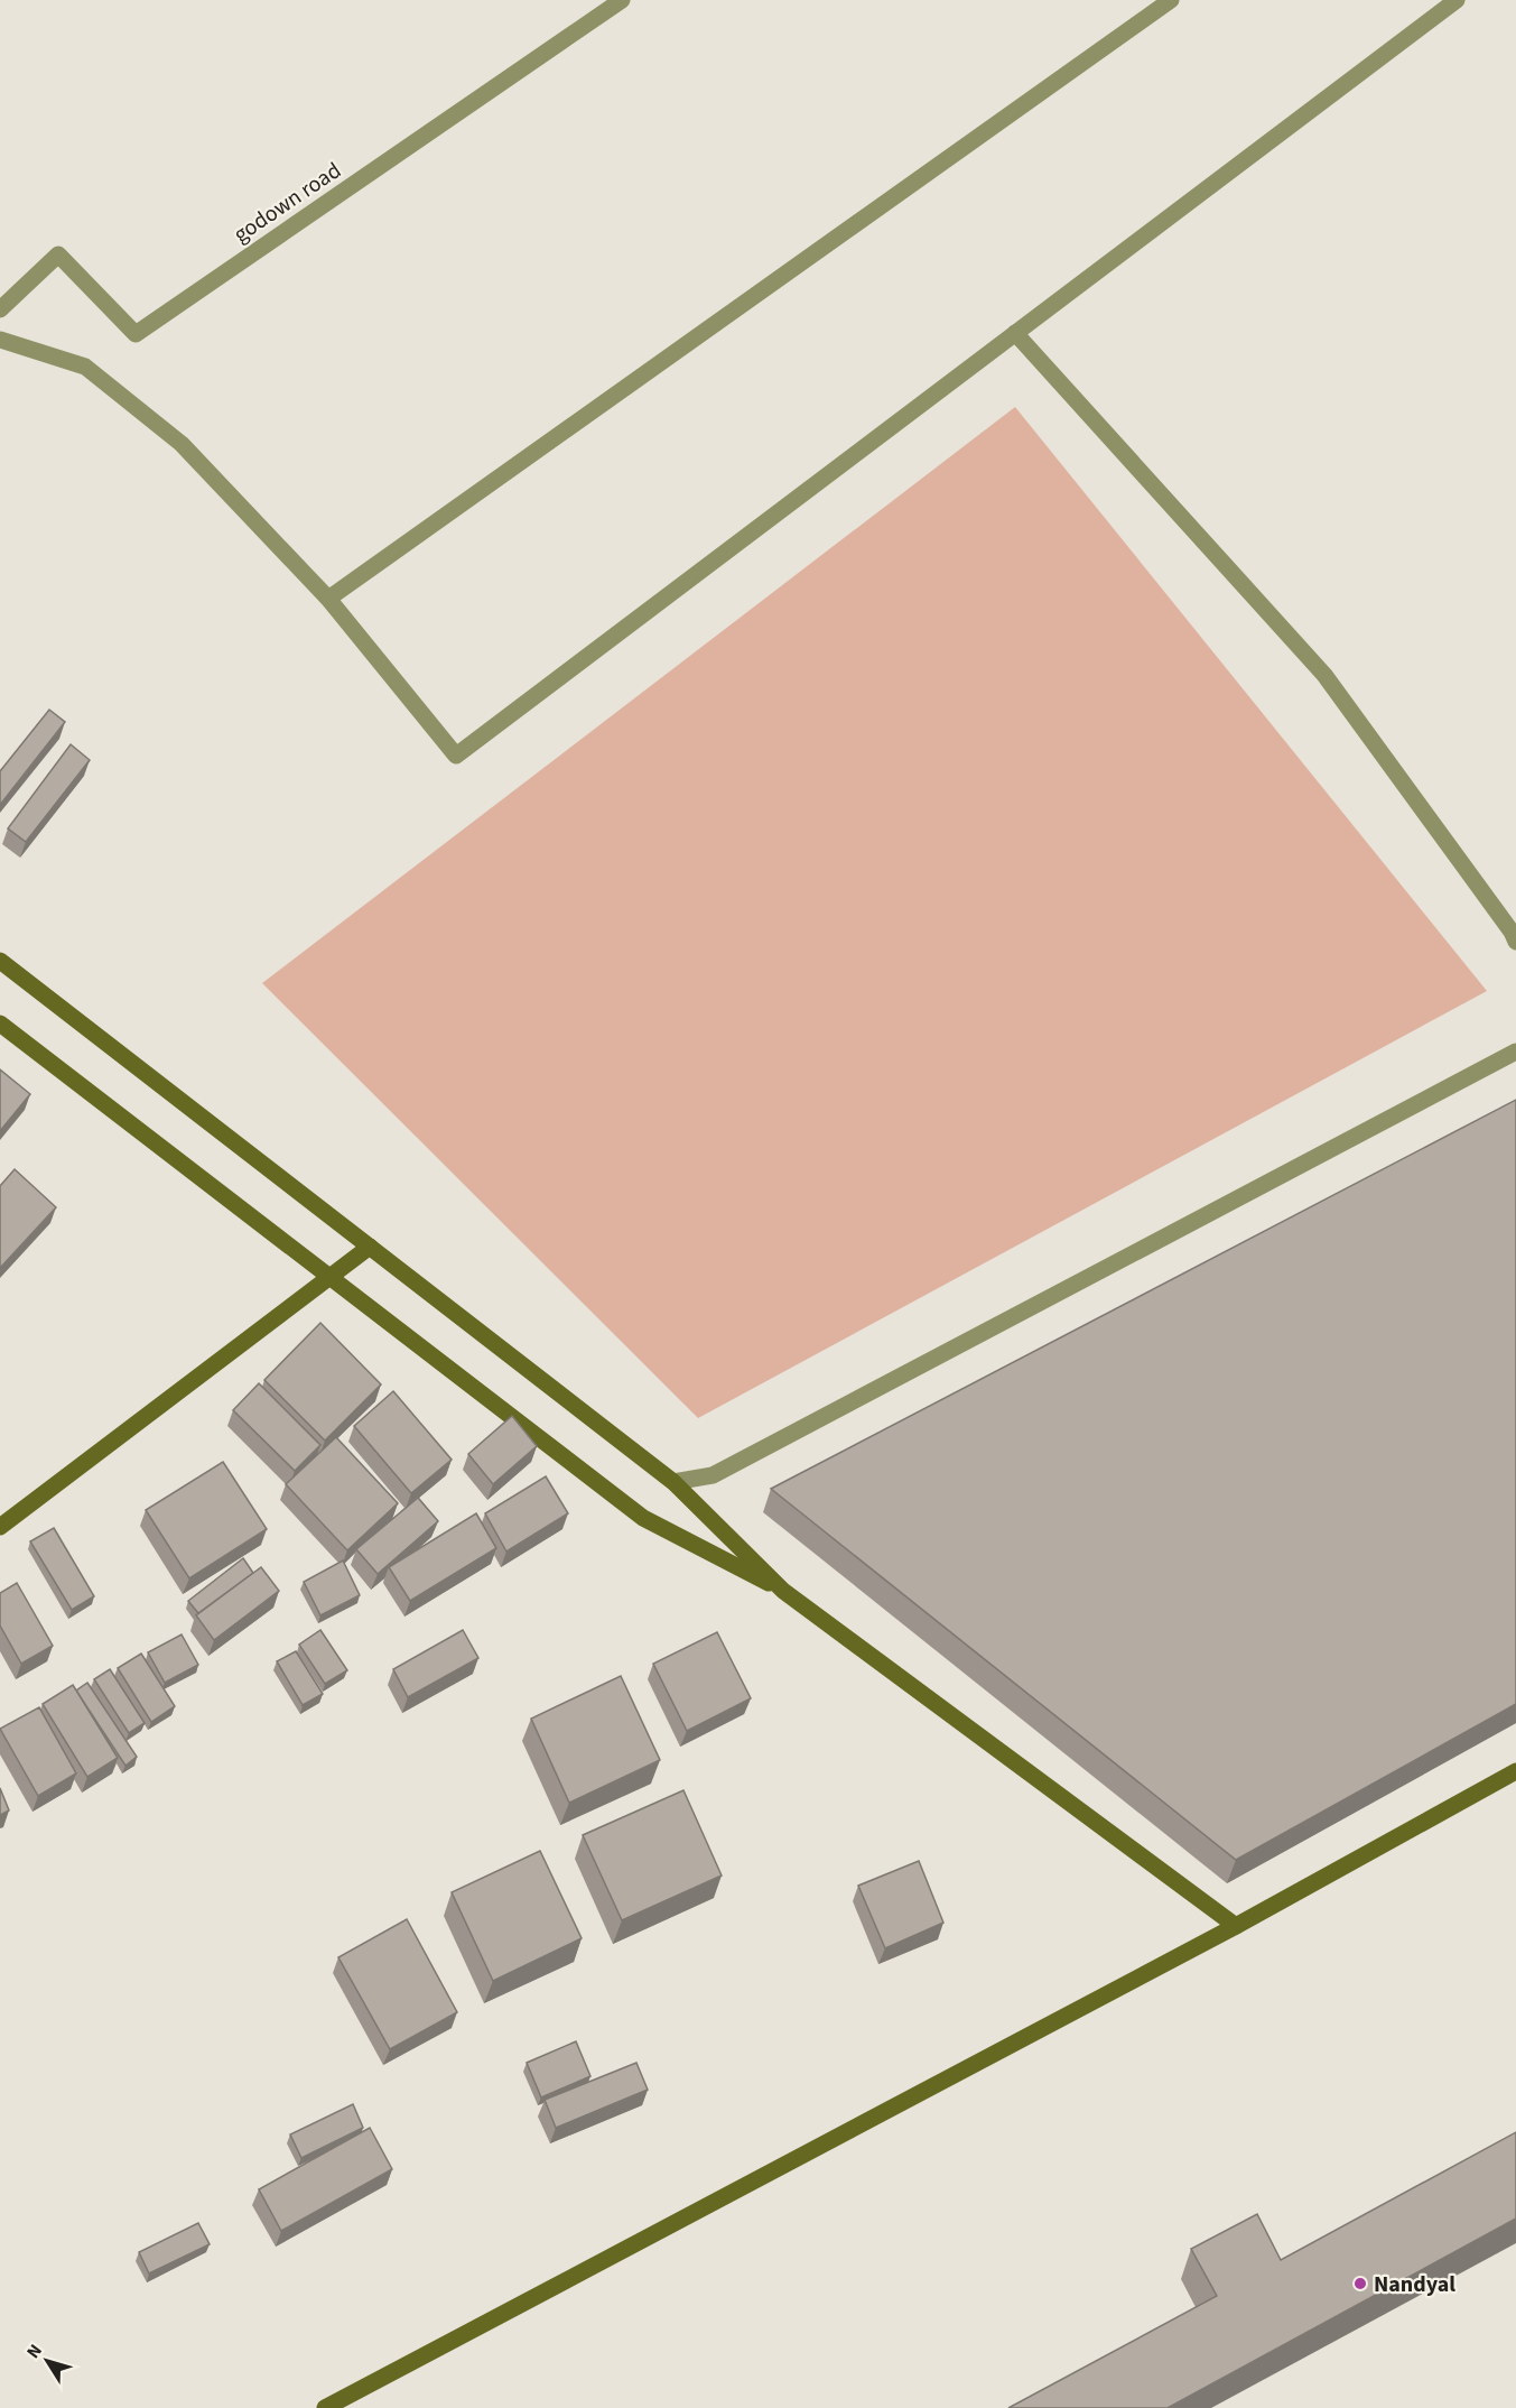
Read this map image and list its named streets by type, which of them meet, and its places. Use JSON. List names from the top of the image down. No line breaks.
{"streets":{"street":["godown road"]},"places":["Nandyal"],"north":"top left"}
